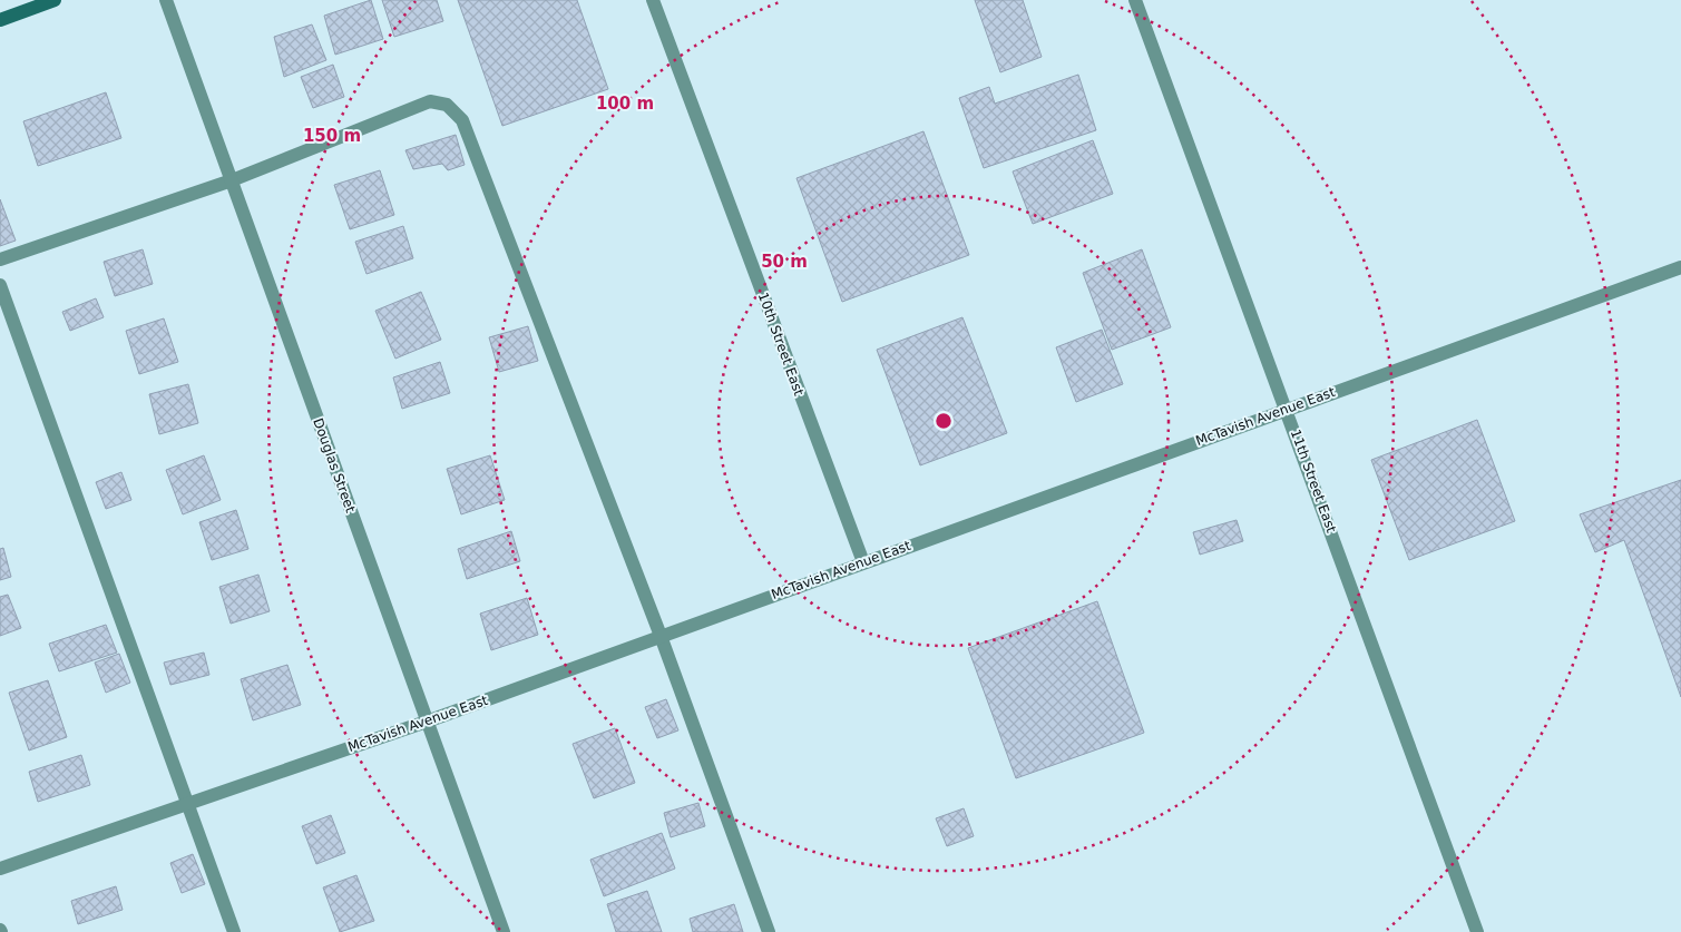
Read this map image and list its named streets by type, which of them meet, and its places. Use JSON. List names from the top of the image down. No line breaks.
{"streets":{"street":["10th Street East","McTavish Avenue East","Douglas Street","11th Street East"]},"crossings":[["10th Street East","McTavish Avenue East"],["McTavish Avenue East","Douglas Street"],["McTavish Avenue East","11th Street East"]],"rings":["100 m","150 m","50 m"]}
